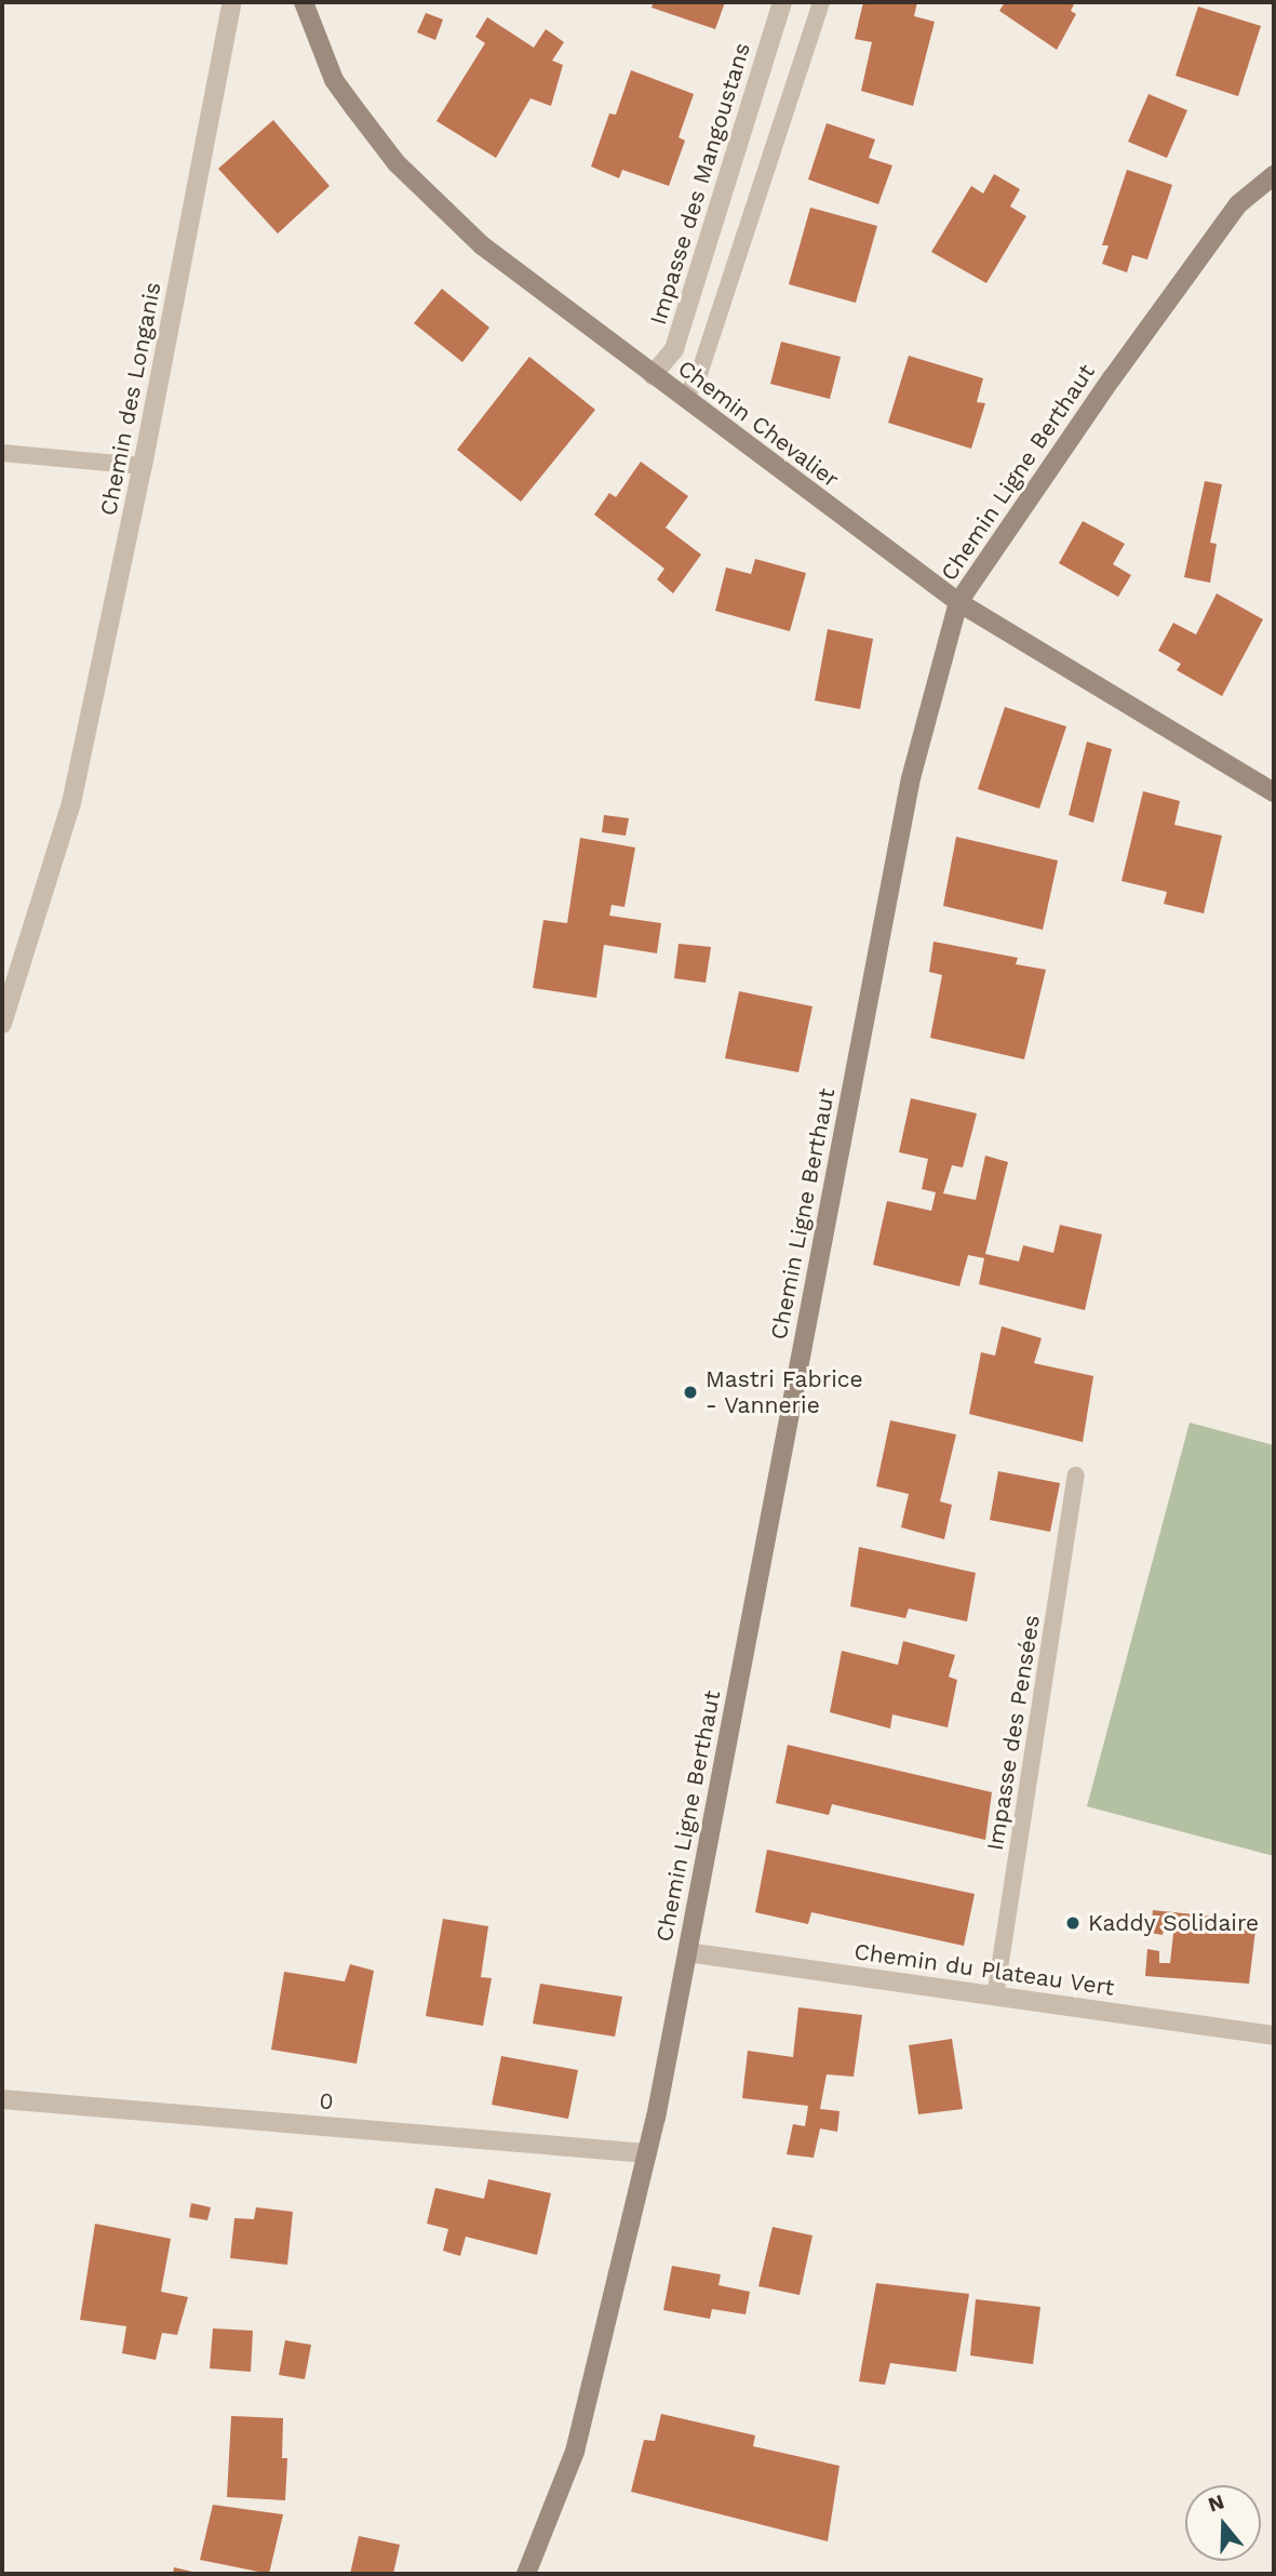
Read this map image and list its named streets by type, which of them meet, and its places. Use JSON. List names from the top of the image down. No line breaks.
{"streets":{"street":["Impasse des Mangoustans","Chemin des Longanis","Chemin Chevalier","Chemin Ligne Berthaut","Chemin du Plateau Vert","0"],"lane":["Impasse des Pensées"]},"crossings":[["Impasse des Mangoustans","Chemin Chevalier"],["Chemin Chevalier","Chemin Ligne Berthaut"],["Chemin Ligne Berthaut","Chemin du Plateau Vert"],["Chemin Ligne Berthaut","0"],["Impasse des Pensées","Chemin du Plateau Vert"]],"places":["Mastri Fabrice - Vannerie","Kaddy Solidaire"],"north":"top"}
